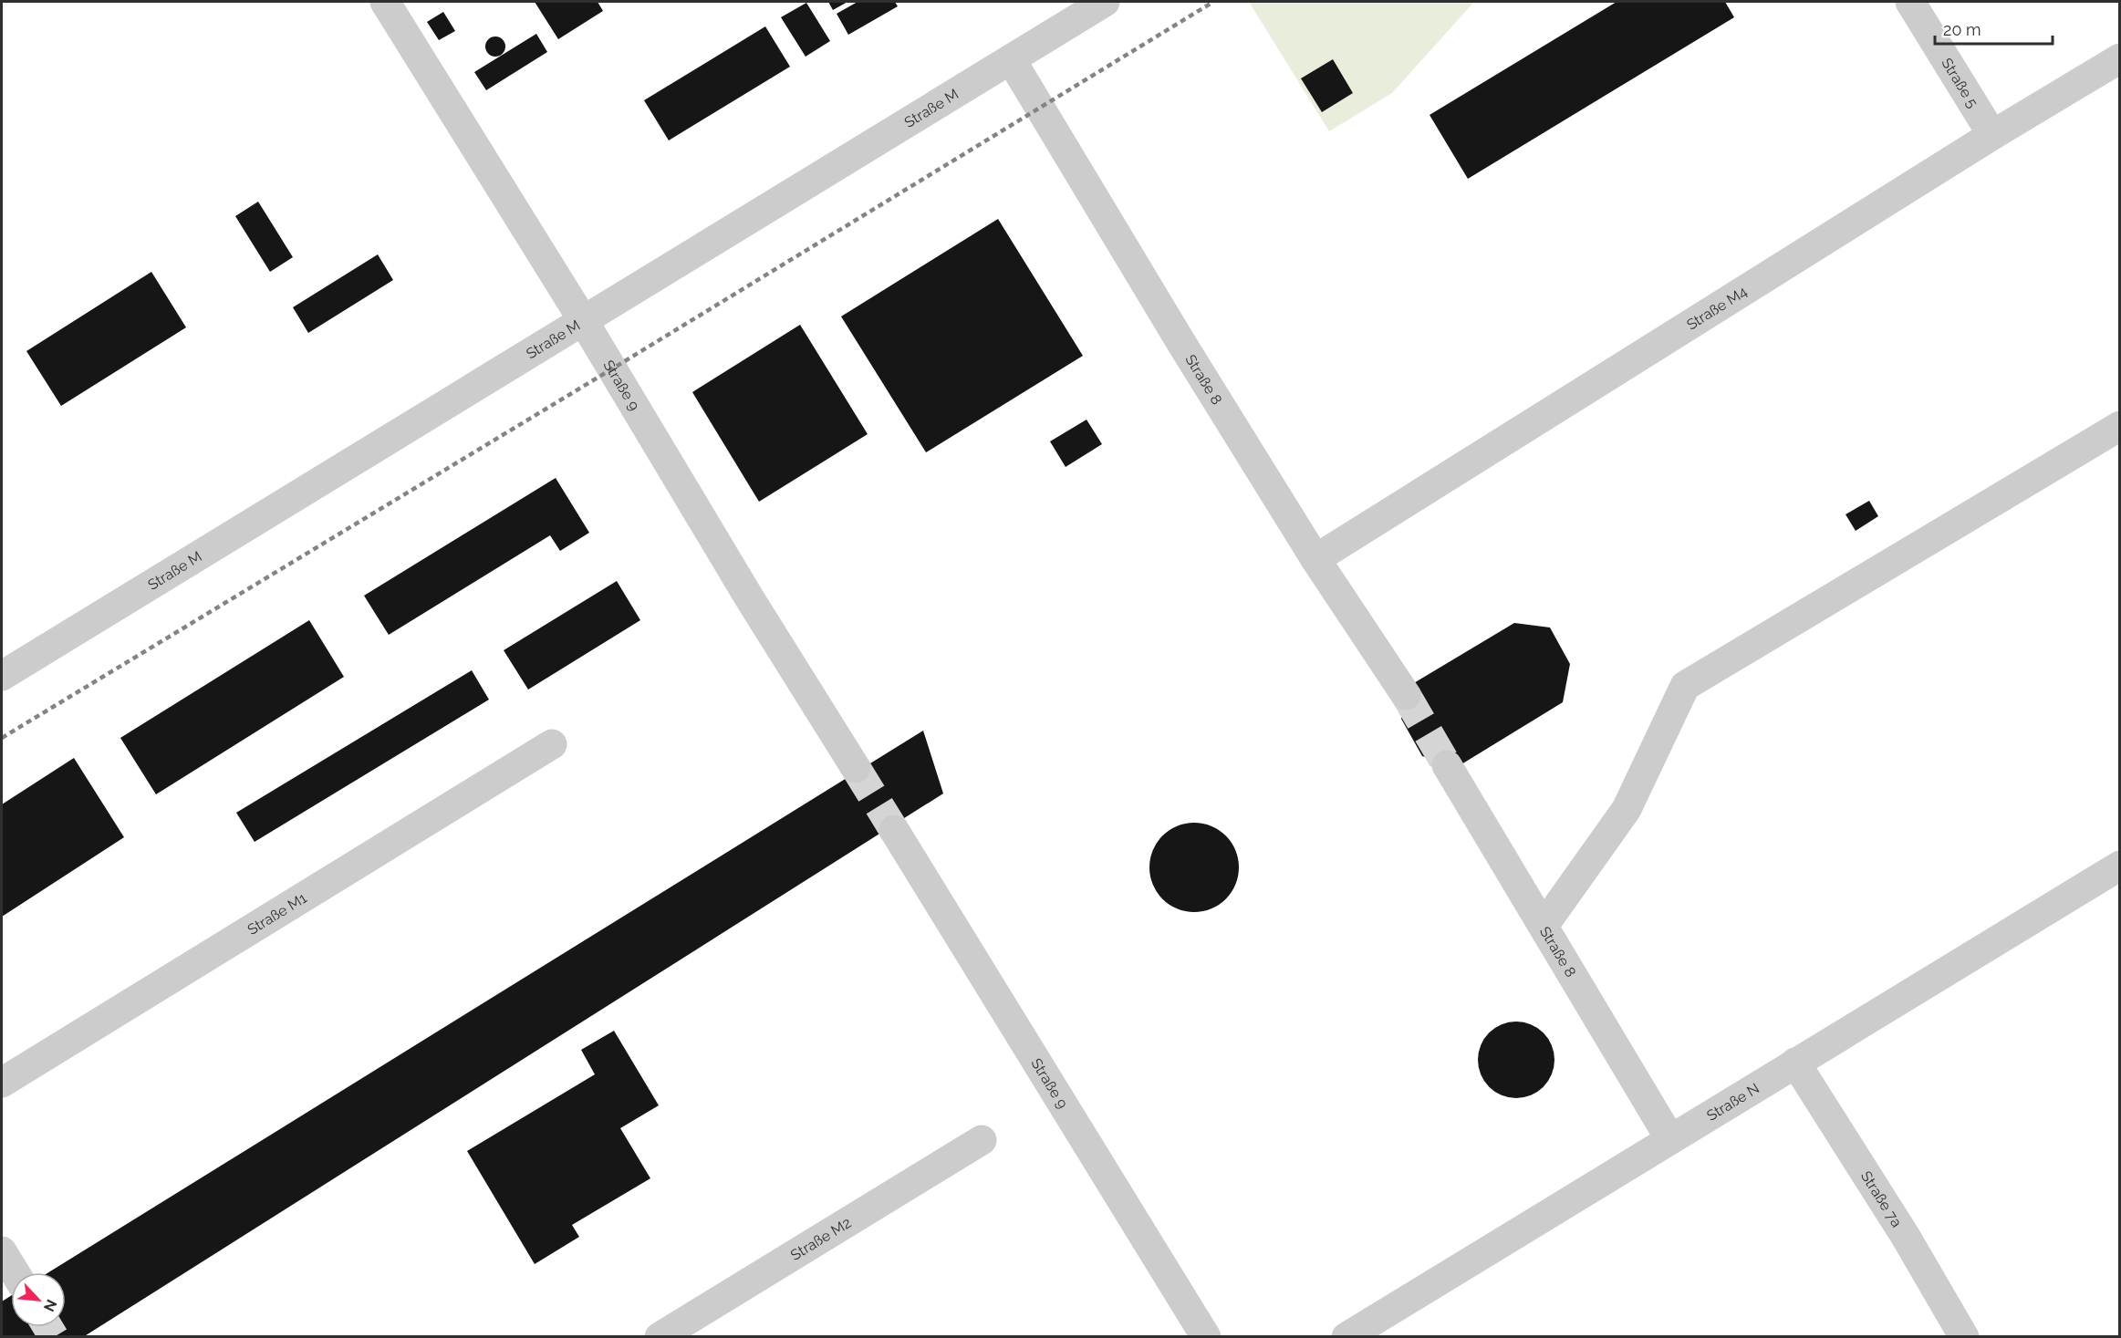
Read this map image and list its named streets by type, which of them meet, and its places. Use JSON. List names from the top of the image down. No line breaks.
{"streets":{"lane":["Straße 5","Straße M","Straße M4","Straße 8","Straße 9","Straße M1","Straße N","Straße 7a","Straße M2"]},"crossings":[["Straße 5","Straße M4"],["Straße M","Straße 8"],["Straße M","Straße 9"],["Straße M4","Straße 8"],["Straße 8","Straße N"],["Straße N","Straße 7a"]],"scale_bar":"20 m","north":"bottom right"}
